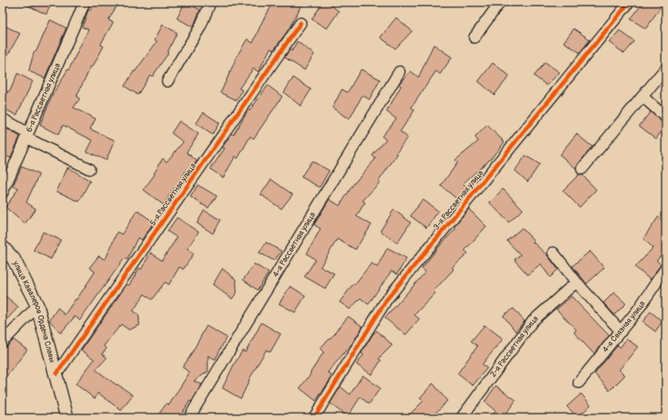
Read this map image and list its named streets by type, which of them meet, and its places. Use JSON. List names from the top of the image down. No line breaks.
{"streets":{"street":["6-я Рассветная улица","5-я Рассветная улица","3-я Рассветная улица","4-я Рассветная улица","улица Кавалеров Ордена Славы","4-я Связная улица","2-я Рассветная улица"]},"crossings":[["5-я Рассветная улица","улица Кавалеров Ордена Славы"]]}
